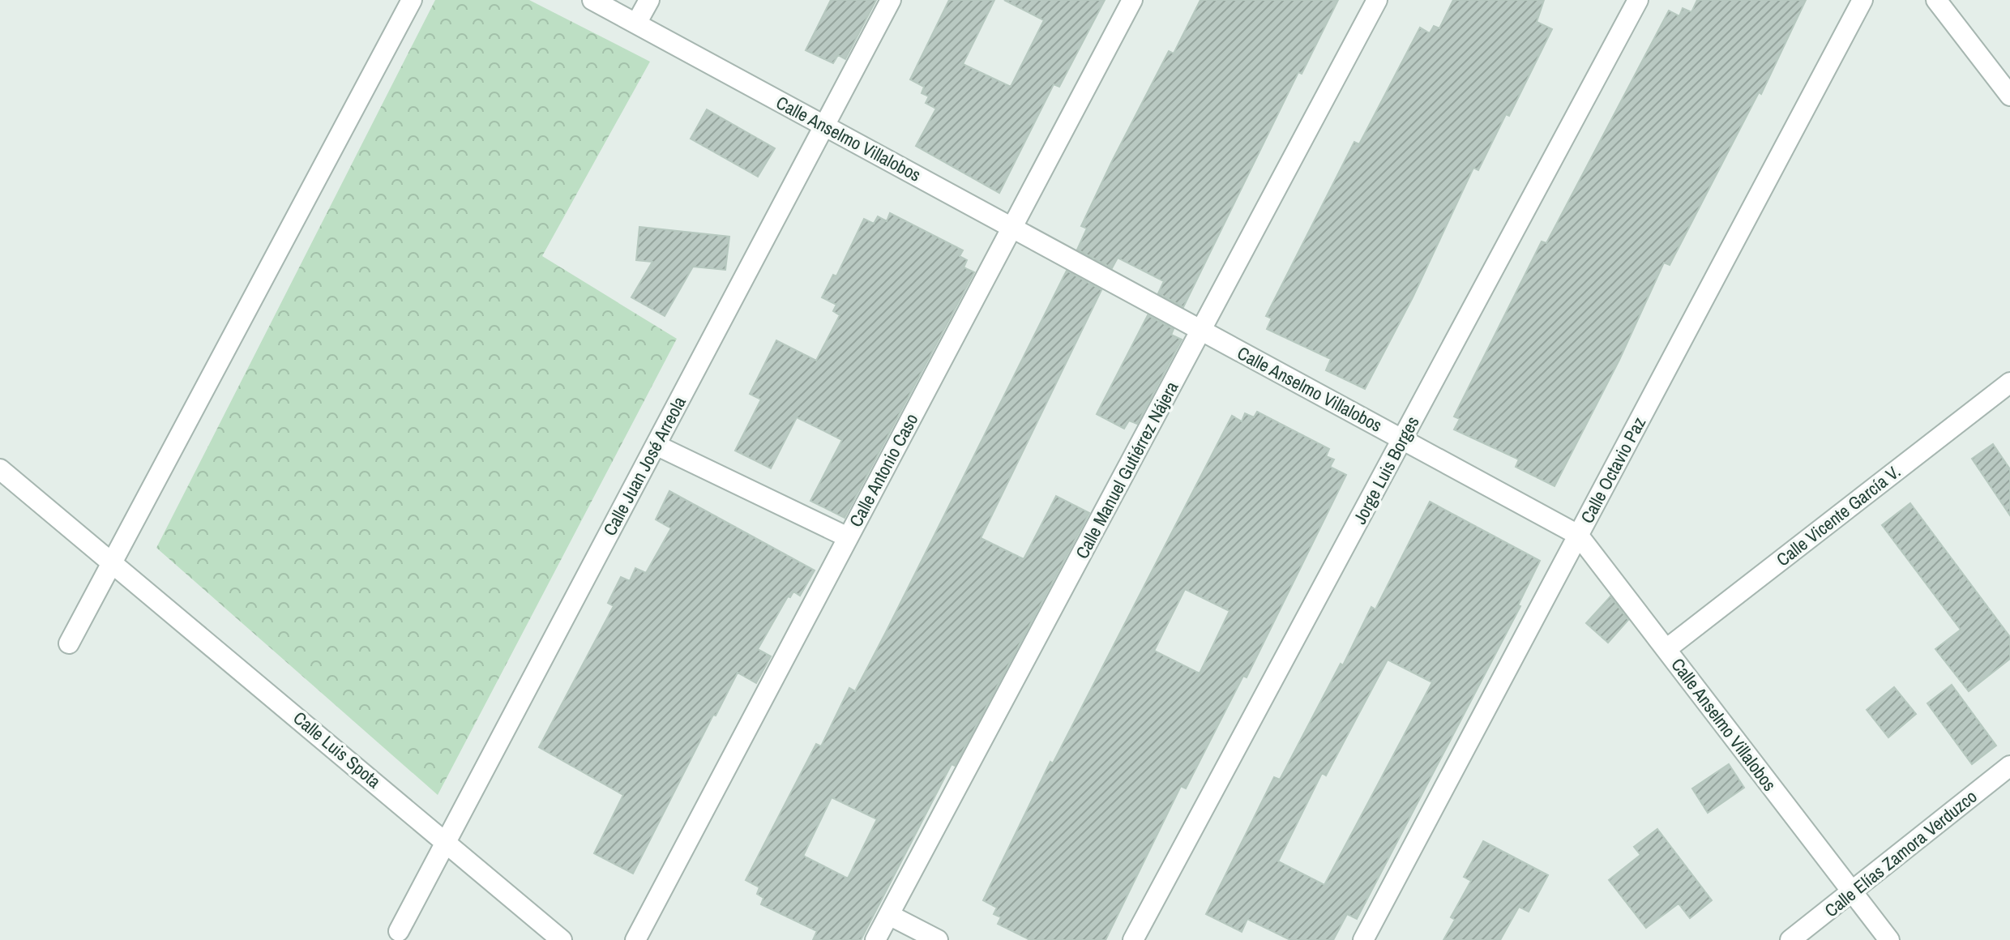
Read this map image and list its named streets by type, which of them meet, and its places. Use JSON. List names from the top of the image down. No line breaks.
{"streets":{"street":["Calle Anselmo Villalobos","Calle Juan José Arreola","Calle Antonio Caso","Calle Manuel Gutiérrez Nájera","Jorge Luis Borges","Calle Octavio Paz","Calle Vicente García V.","Calle Luis Spota","Calle Elías Zamora Verduzco"]},"crossings":[["Calle Anselmo Villalobos","Calle Juan José Arreola"],["Calle Anselmo Villalobos","Calle Antonio Caso"],["Calle Anselmo Villalobos","Calle Manuel Gutiérrez Nájera"],["Calle Anselmo Villalobos","Jorge Luis Borges"],["Calle Anselmo Villalobos","Calle Octavio Paz"],["Calle Anselmo Villalobos","Calle Vicente García V."],["Calle Anselmo Villalobos","Calle Elías Zamora Verduzco"],["Calle Juan José Arreola","Calle Luis Spota"]]}
